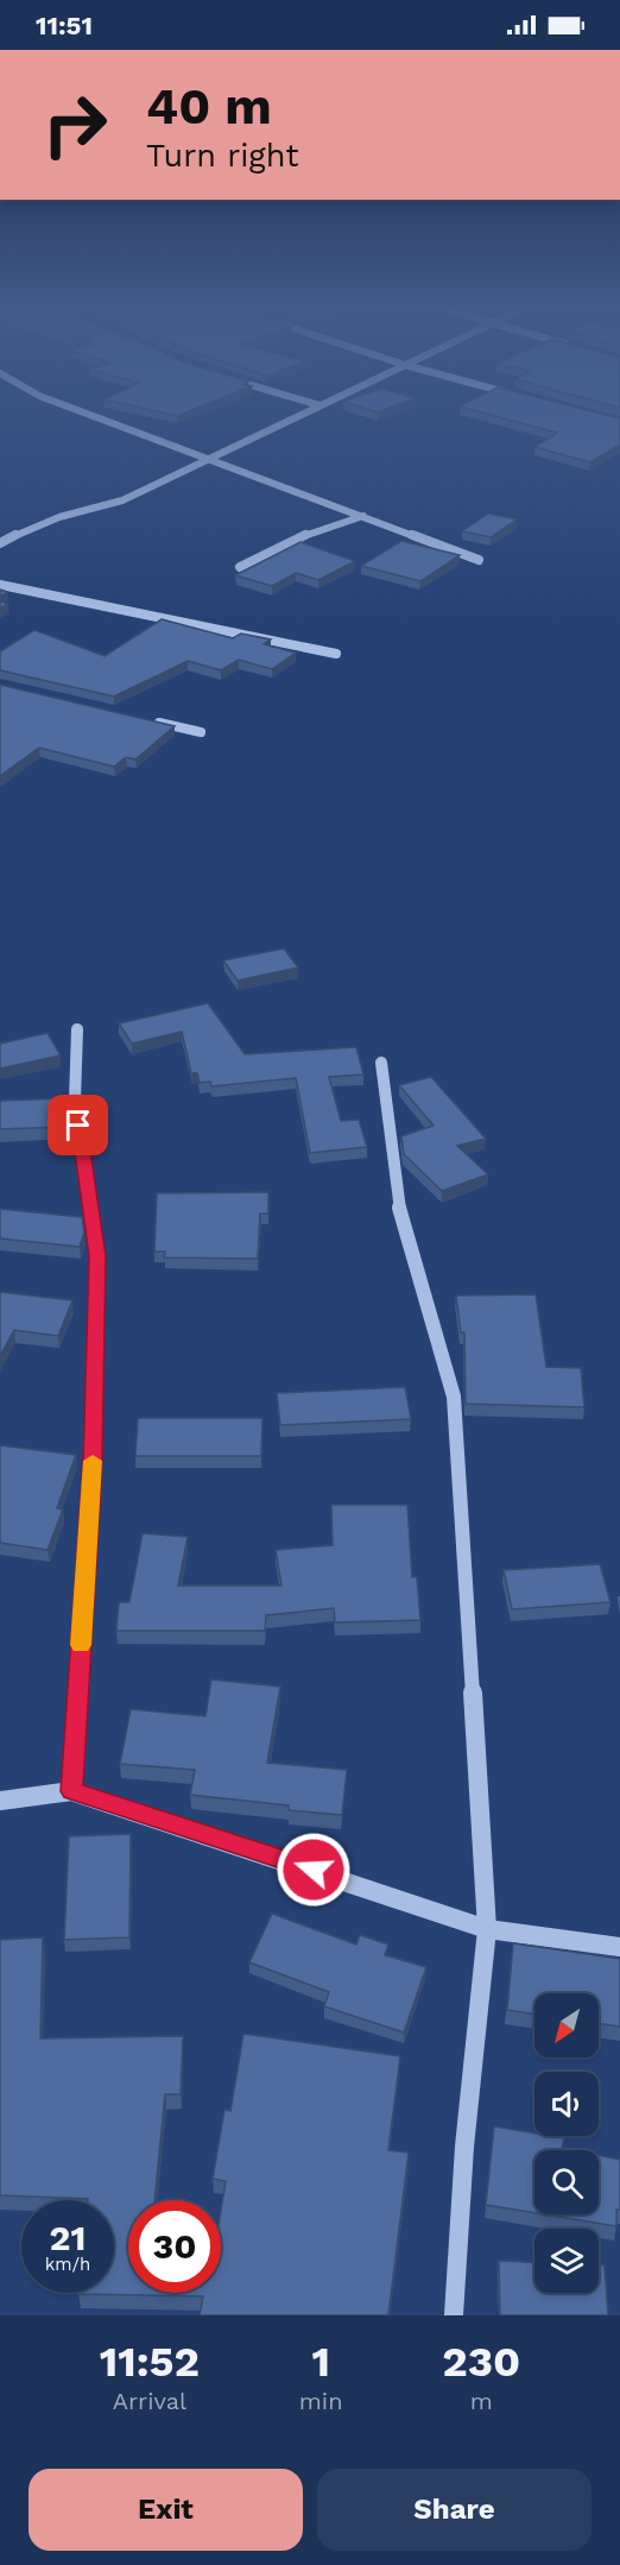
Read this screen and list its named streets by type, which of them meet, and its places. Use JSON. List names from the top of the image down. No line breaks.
{"north":"bottom left","page":{"status":"11:51","turn":["40 m","Turn right"],"speed":"21 km/h","limit":"30","eta":["11:52","Arrival","1","min","230","m"],"buttons":["Exit","Share"]}}
